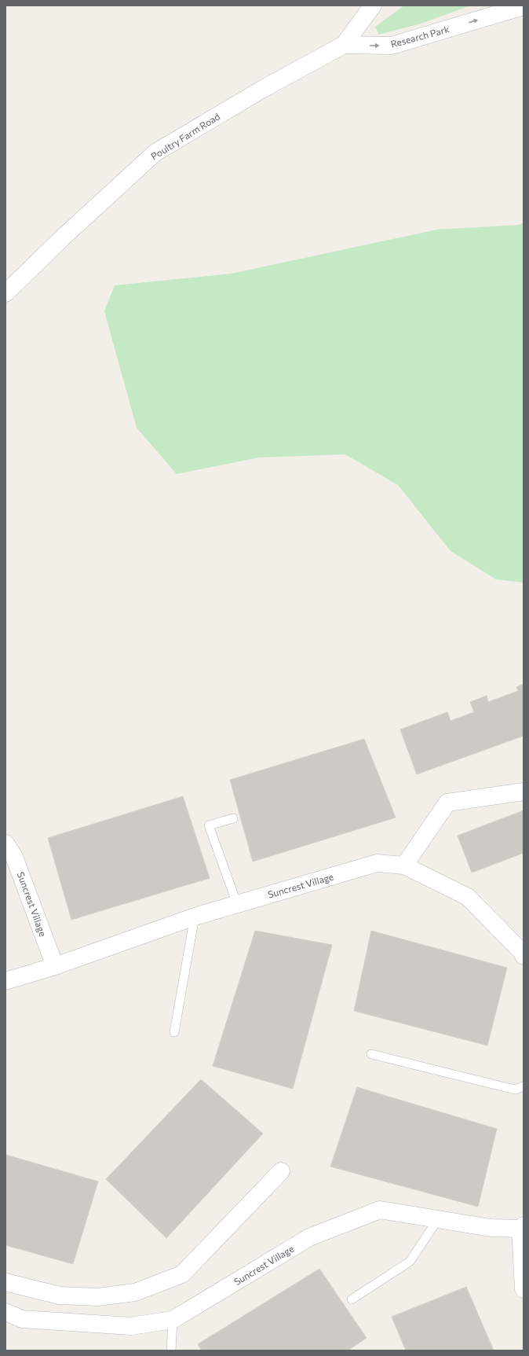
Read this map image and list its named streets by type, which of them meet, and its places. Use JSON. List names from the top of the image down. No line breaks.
{"streets":{"street":["Research Park","Poultry Farm Road","Suncrest Village"]},"crossings":[["Research Park","Poultry Farm Road"]],"one_way":["Research Park"]}
